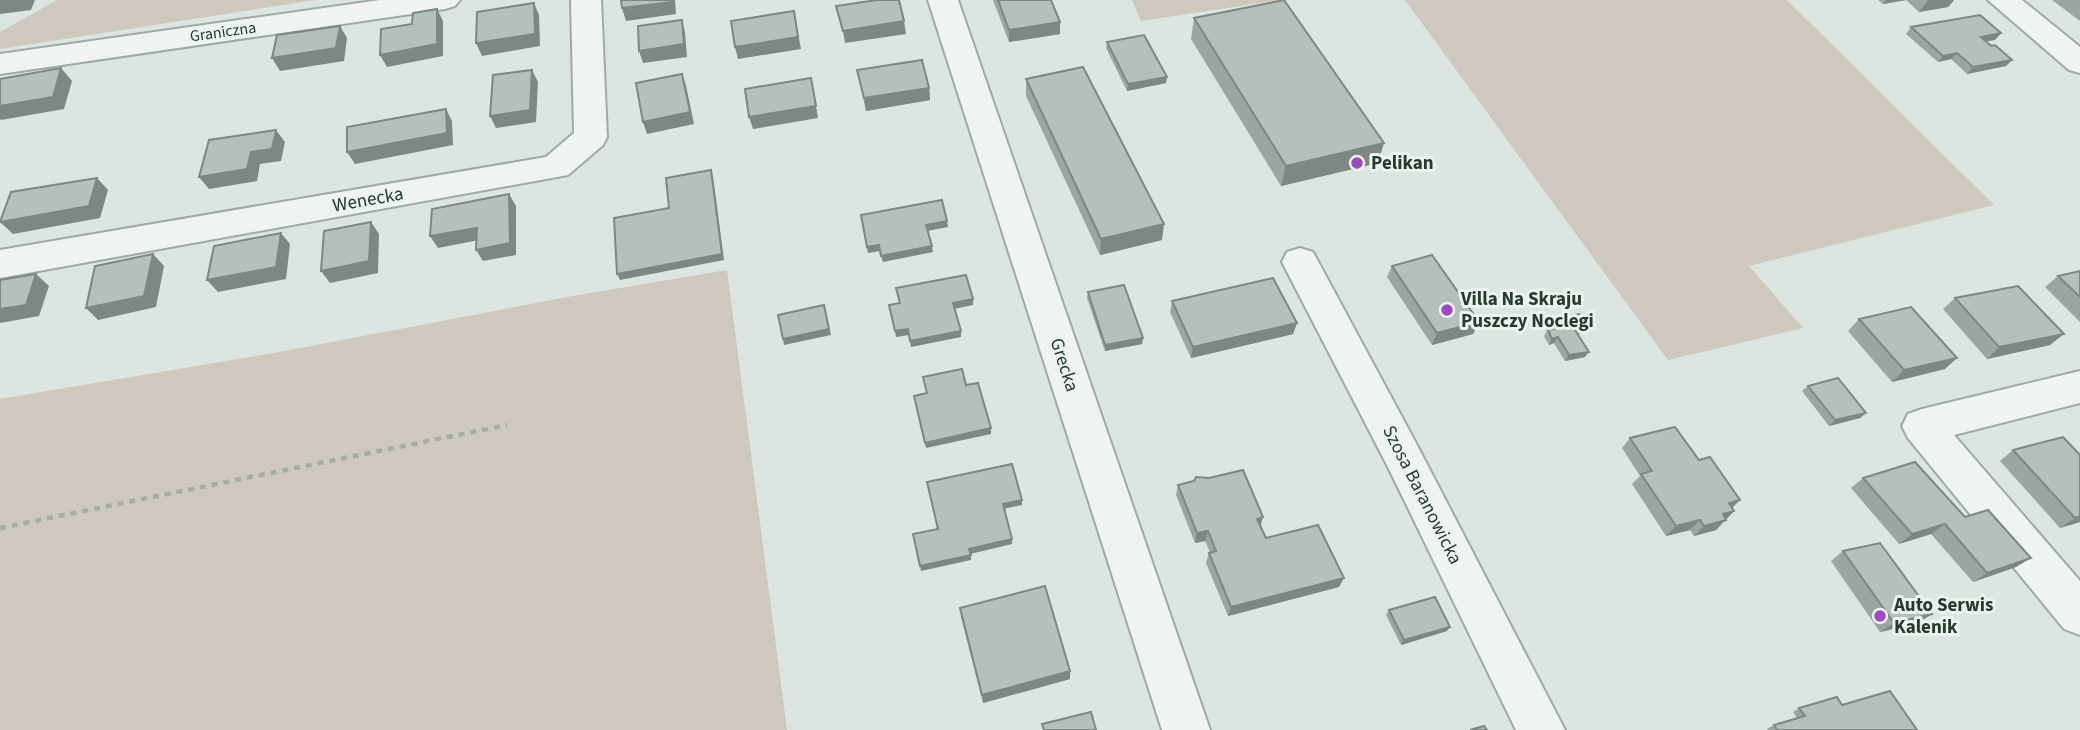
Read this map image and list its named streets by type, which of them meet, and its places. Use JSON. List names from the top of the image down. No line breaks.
{"streets":{"street":["Graniczna","Wenecka","Grecka","Szosa Baranowicka"]},"places":["Pelikan","Villa Na Skraju Puszczy Noclegi","Auto Serwis Kalenik"]}
